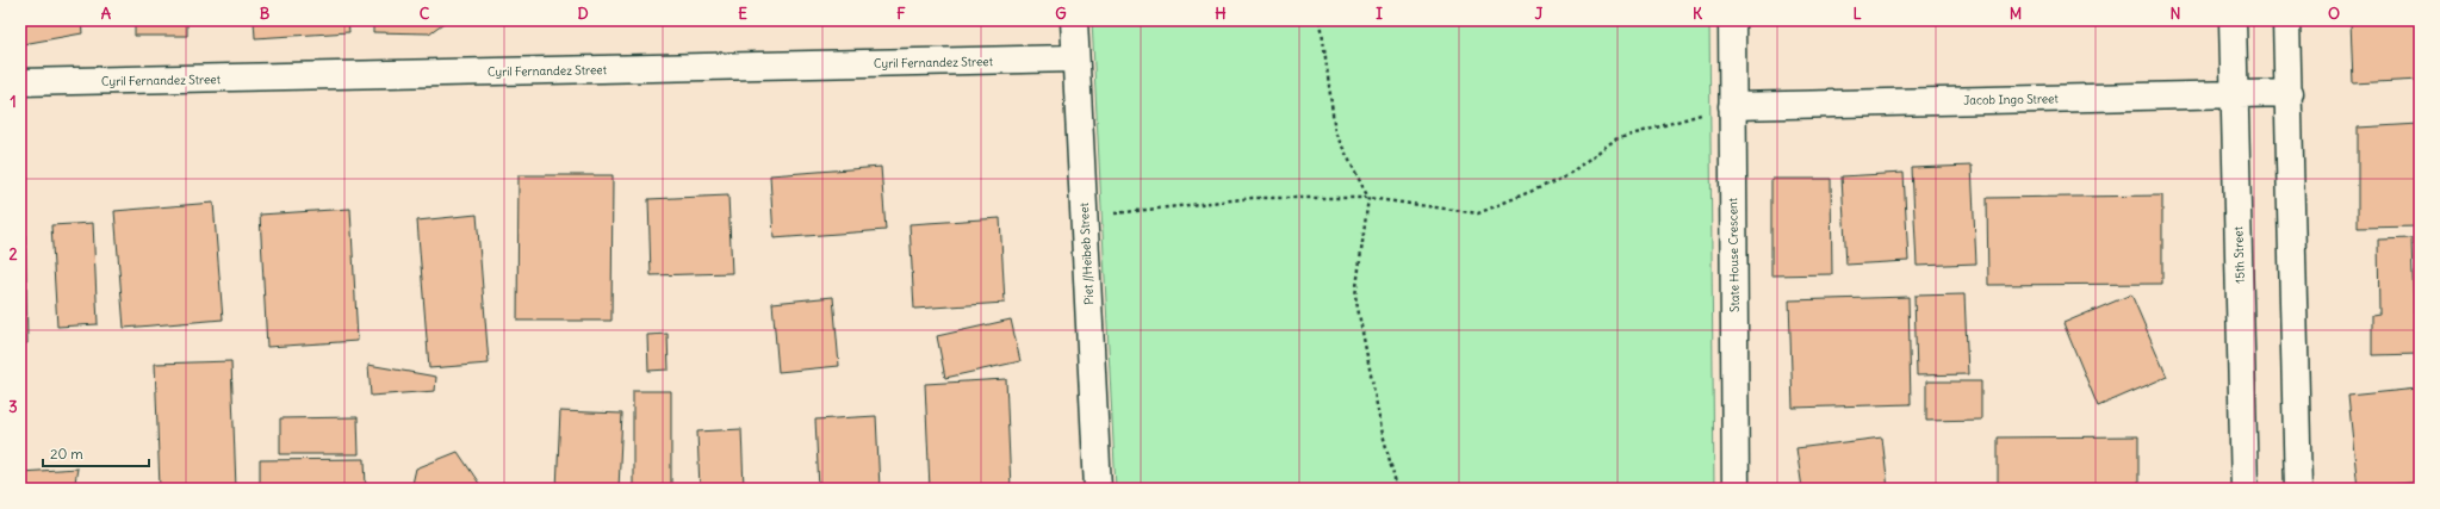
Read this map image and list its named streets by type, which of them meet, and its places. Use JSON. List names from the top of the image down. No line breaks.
{"streets":{"street":["Cyril Fernandez Street","Jacob Ingo Street","Piet //Heibeb Street","State House Crescent","15th Street"]},"crossings":[["Cyril Fernandez Street","Piet //Heibeb Street"],["Jacob Ingo Street","State House Crescent"],["Jacob Ingo Street","15th Street"]],"scale_bar":"20 m","grid":{"columns":["A","B","C","D","E","F","G","H","I","J","K","L","M","N","O"],"rows":["1","2","3"]}}
